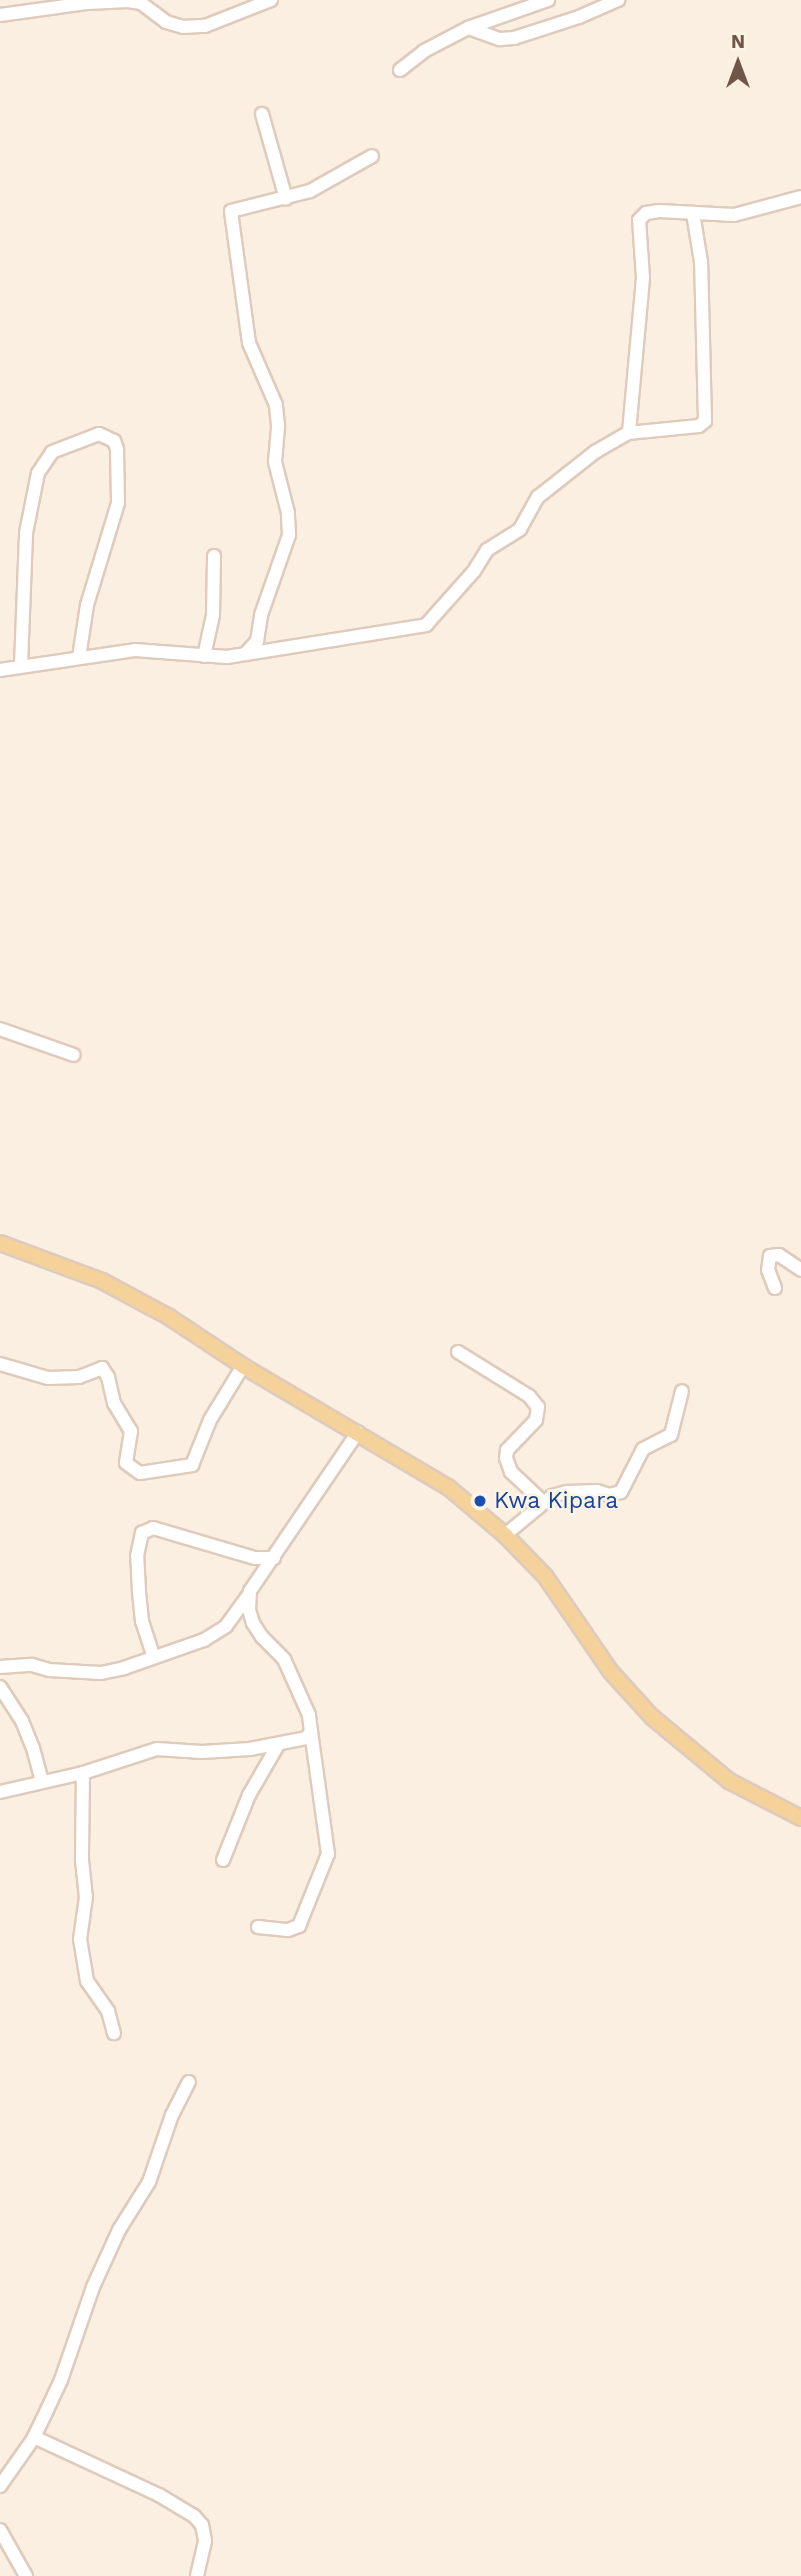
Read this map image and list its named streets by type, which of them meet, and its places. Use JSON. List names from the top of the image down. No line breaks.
{"places":["Kwa Kipara"],"north":"top"}
